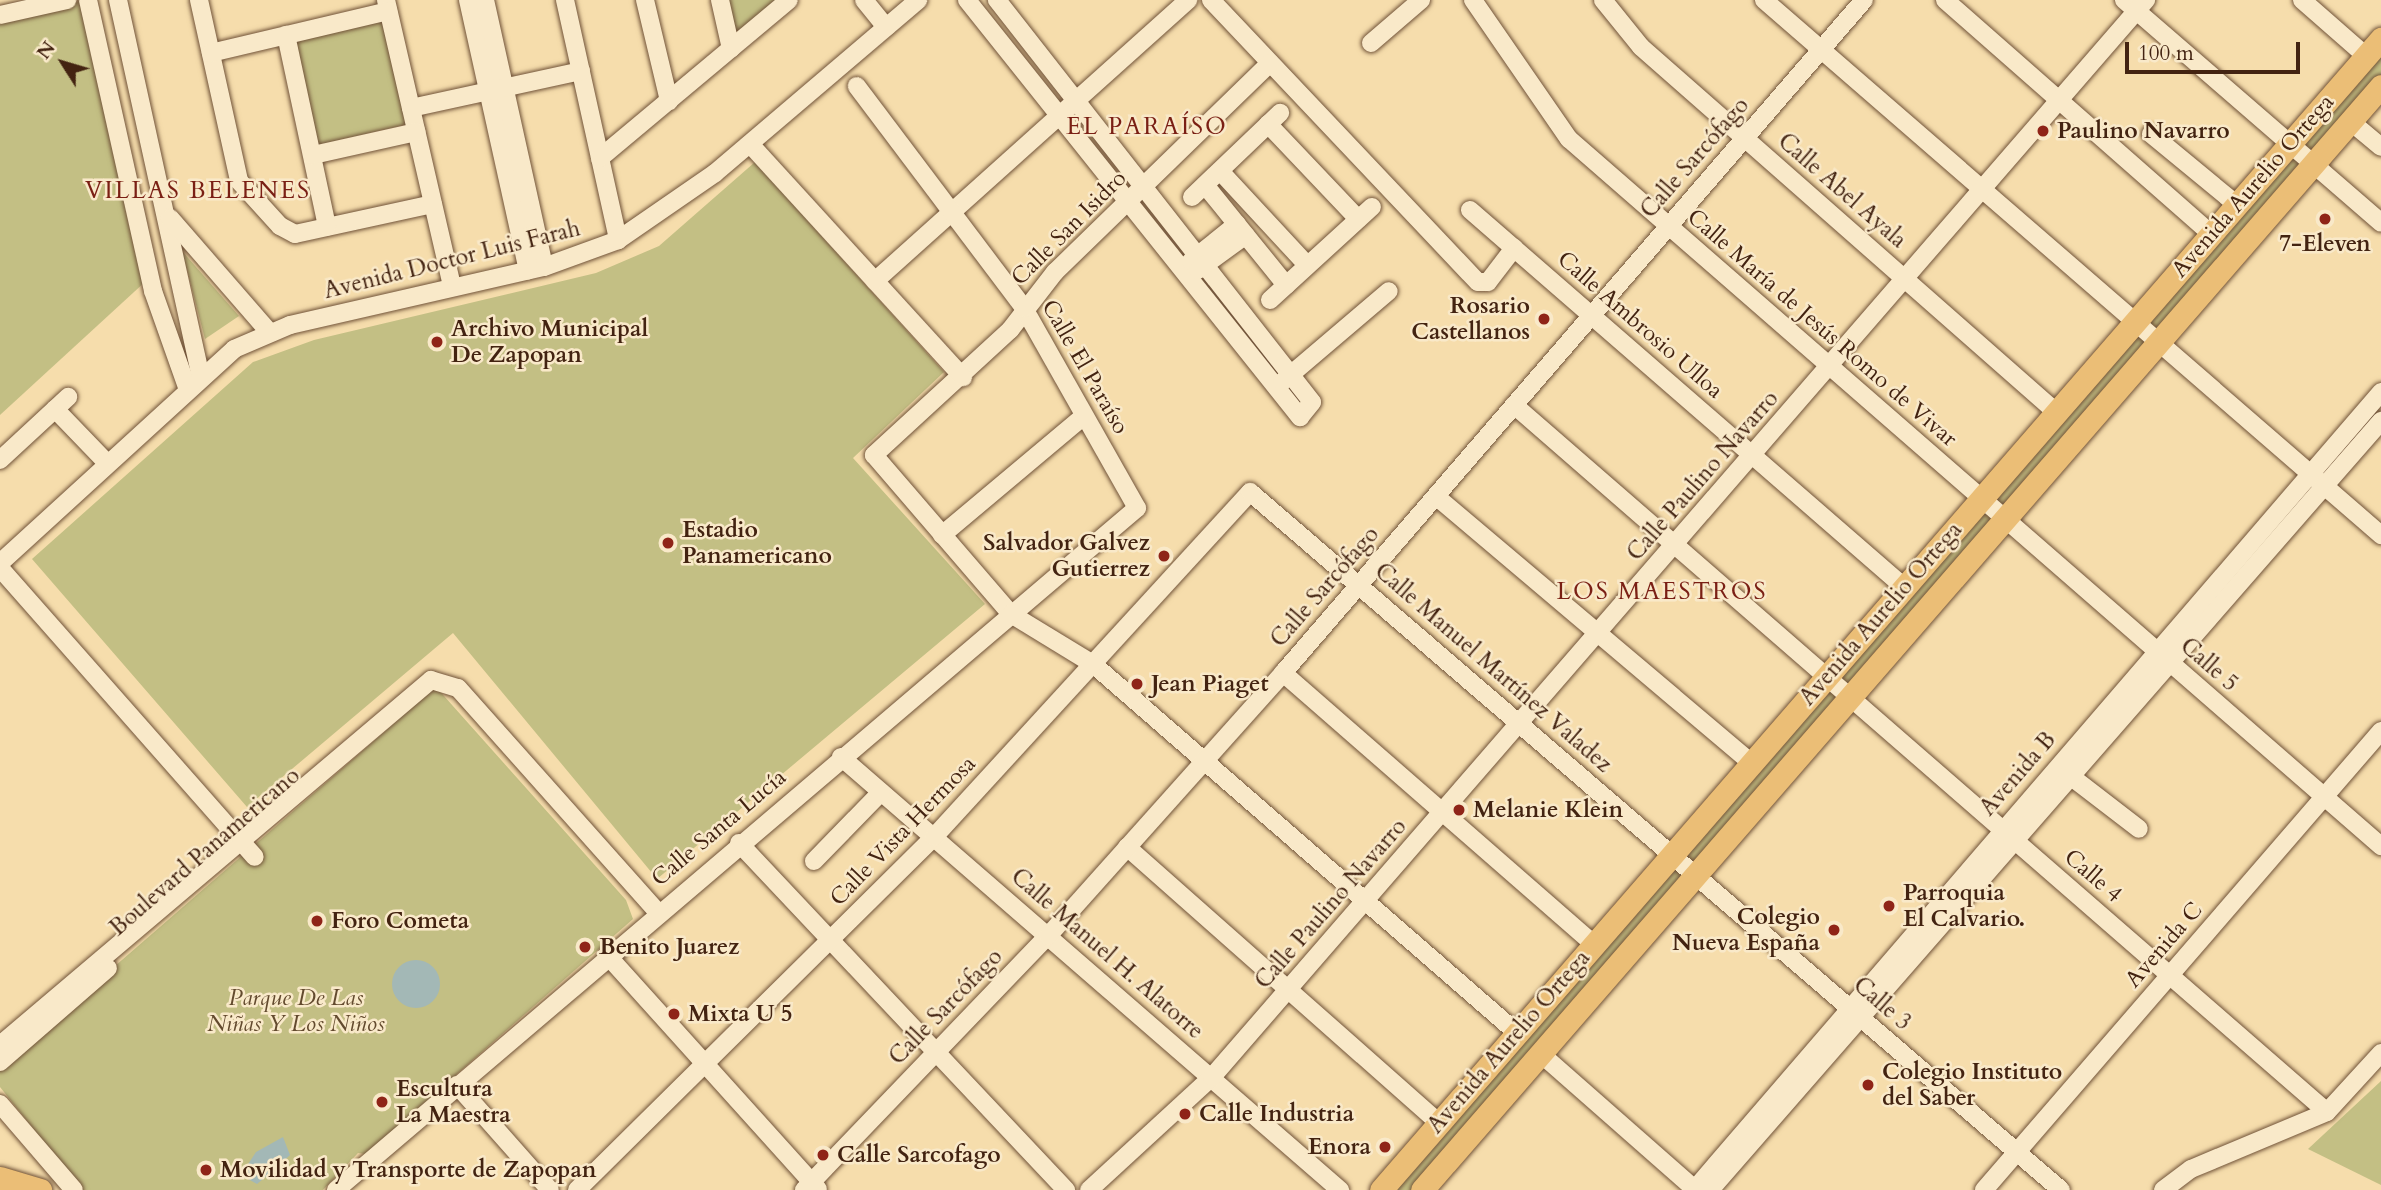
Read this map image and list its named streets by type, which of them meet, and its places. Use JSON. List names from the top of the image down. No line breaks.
{"streets":{"main road":["Avenida Aurelio Ortega"],"street":["Calle Sarcófago","Calle Abel Ayala","Calle San Isidro","Avenida Doctor Luis Farah","Calle Ambrosio Ulloa","Calle María de Jesús Romo de Vivar","Calle El Paraíso","Calle Paulino Navarro","Calle 5","Calle Manuel Martínez Valadez","Avenida B","Calle Santa Lucía","Calle Vista Hermosa","Boulevard Panamericano","Calle 4","Avenida C","Calle Manuel H. Alatorre","Calle 3"]},"crossings":[["Calle Sarcófago","Calle Abel Ayala"],["Calle Sarcófago","Calle Ambrosio Ulloa"],["Calle Sarcófago","Calle María de Jesús Romo de Vivar"],["Calle Sarcófago","Calle Manuel Martínez Valadez"],["Calle Sarcófago","Calle 4"],["Calle Sarcófago","Calle Manuel H. Alatorre"],["Avenida Aurelio Ortega","Calle Abel Ayala"],["Avenida Aurelio Ortega","Calle Ambrosio Ulloa"],["Avenida Aurelio Ortega","Calle María de Jesús Romo de Vivar"],["Avenida Aurelio Ortega","Calle 5"],["Avenida Aurelio Ortega","Calle Manuel Martínez Valadez"],["Avenida Aurelio Ortega","Calle 4"],["Avenida Aurelio Ortega","Calle 3"],["Calle Abel Ayala","Calle Paulino Navarro"],["Calle San Isidro","Calle El Paraíso"],["Calle Ambrosio Ulloa","Calle Paulino Navarro"],["Calle María de Jesús Romo de Vivar","Calle Paulino Navarro"],["Calle María de Jesús Romo de Vivar","Calle 5"],["Calle El Paraíso","Calle Santa Lucía"],["Calle Paulino Navarro","Calle Manuel Martínez Valadez"],["Calle Paulino Navarro","Calle 4"],["Calle Paulino Navarro","Calle Manuel H. Alatorre"],["Calle 5","Avenida B"],["Calle 5","Avenida C"],["Calle Manuel Martínez Valadez","Calle Vista Hermosa"],["Calle Manuel Martínez Valadez","Calle 3"],["Avenida B","Calle 4"],["Avenida B","Calle 3"],["Calle Santa Lucía","Boulevard Panamericano"],["Calle Santa Lucía","Calle Manuel H. Alatorre"],["Calle Vista Hermosa","Calle Manuel H. Alatorre"],["Calle 4","Avenida C"],["Avenida C","Calle 3"]],"districts":["EL PARAÍSO","VILLAS BELENES","LOS MAESTROS"],"parks":["Parque De Las Niñas Y Los Niños"],"places":["Paulino Navarro","7-Eleven","Rosario Castellanos","Archivo Municipal De Zapopan","Estadio Panamericano","Salvador Galvez Gutierrez","Jean Piaget","Melanie Klein","Parroquia El Calvario.","Foro Cometa","Colegio Nueva España","Benito Juarez","Mixta U 5","Colegio Instituto del Saber","Escultura La Maestra","Calle Industria","Enora","Calle Sarcofago","Movilidad y Transporte de Zapopan"],"scale_bar":"100 m","north":"top left"}
